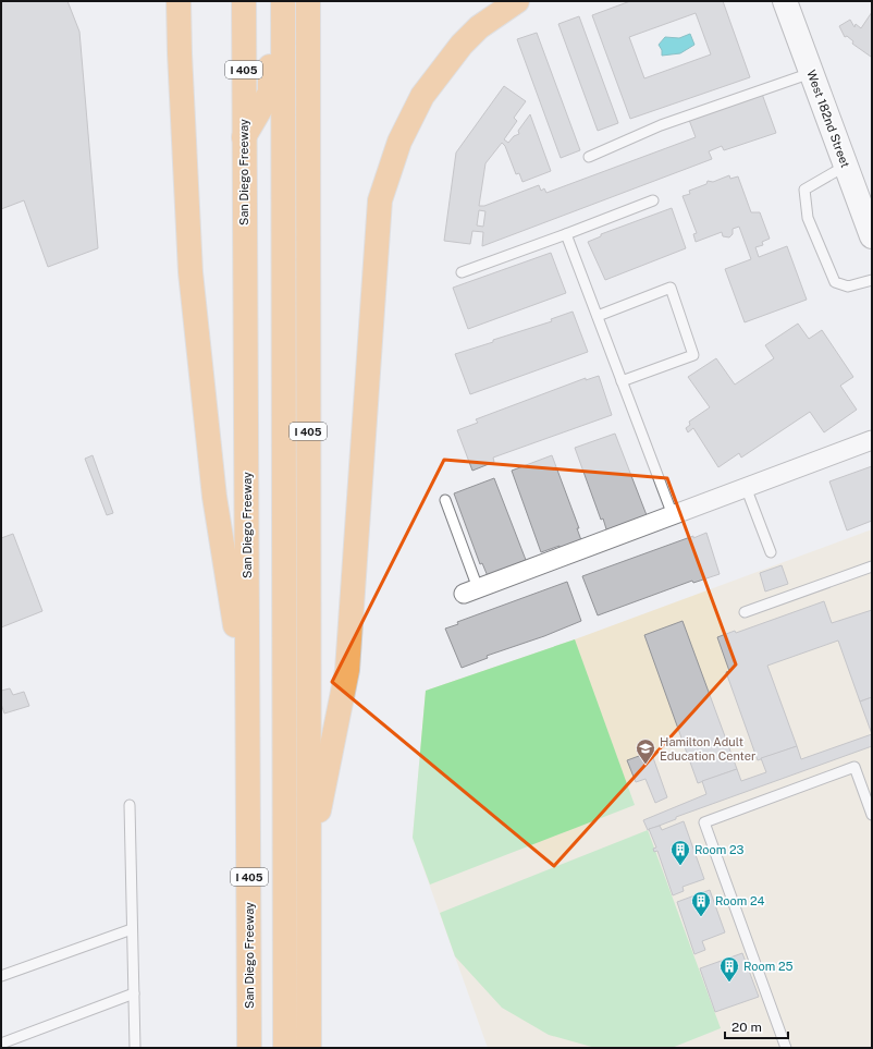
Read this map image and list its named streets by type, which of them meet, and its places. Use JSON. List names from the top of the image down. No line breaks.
{"streets":{"highway":["I 405","San Diego Freeway"],"main road":["West 182nd Street"]},"places":{"school or university":["Hamilton Adult Education Center"],"building":["Room 23","Room 24","Room 25"]},"scale_bar":"20 m"}
